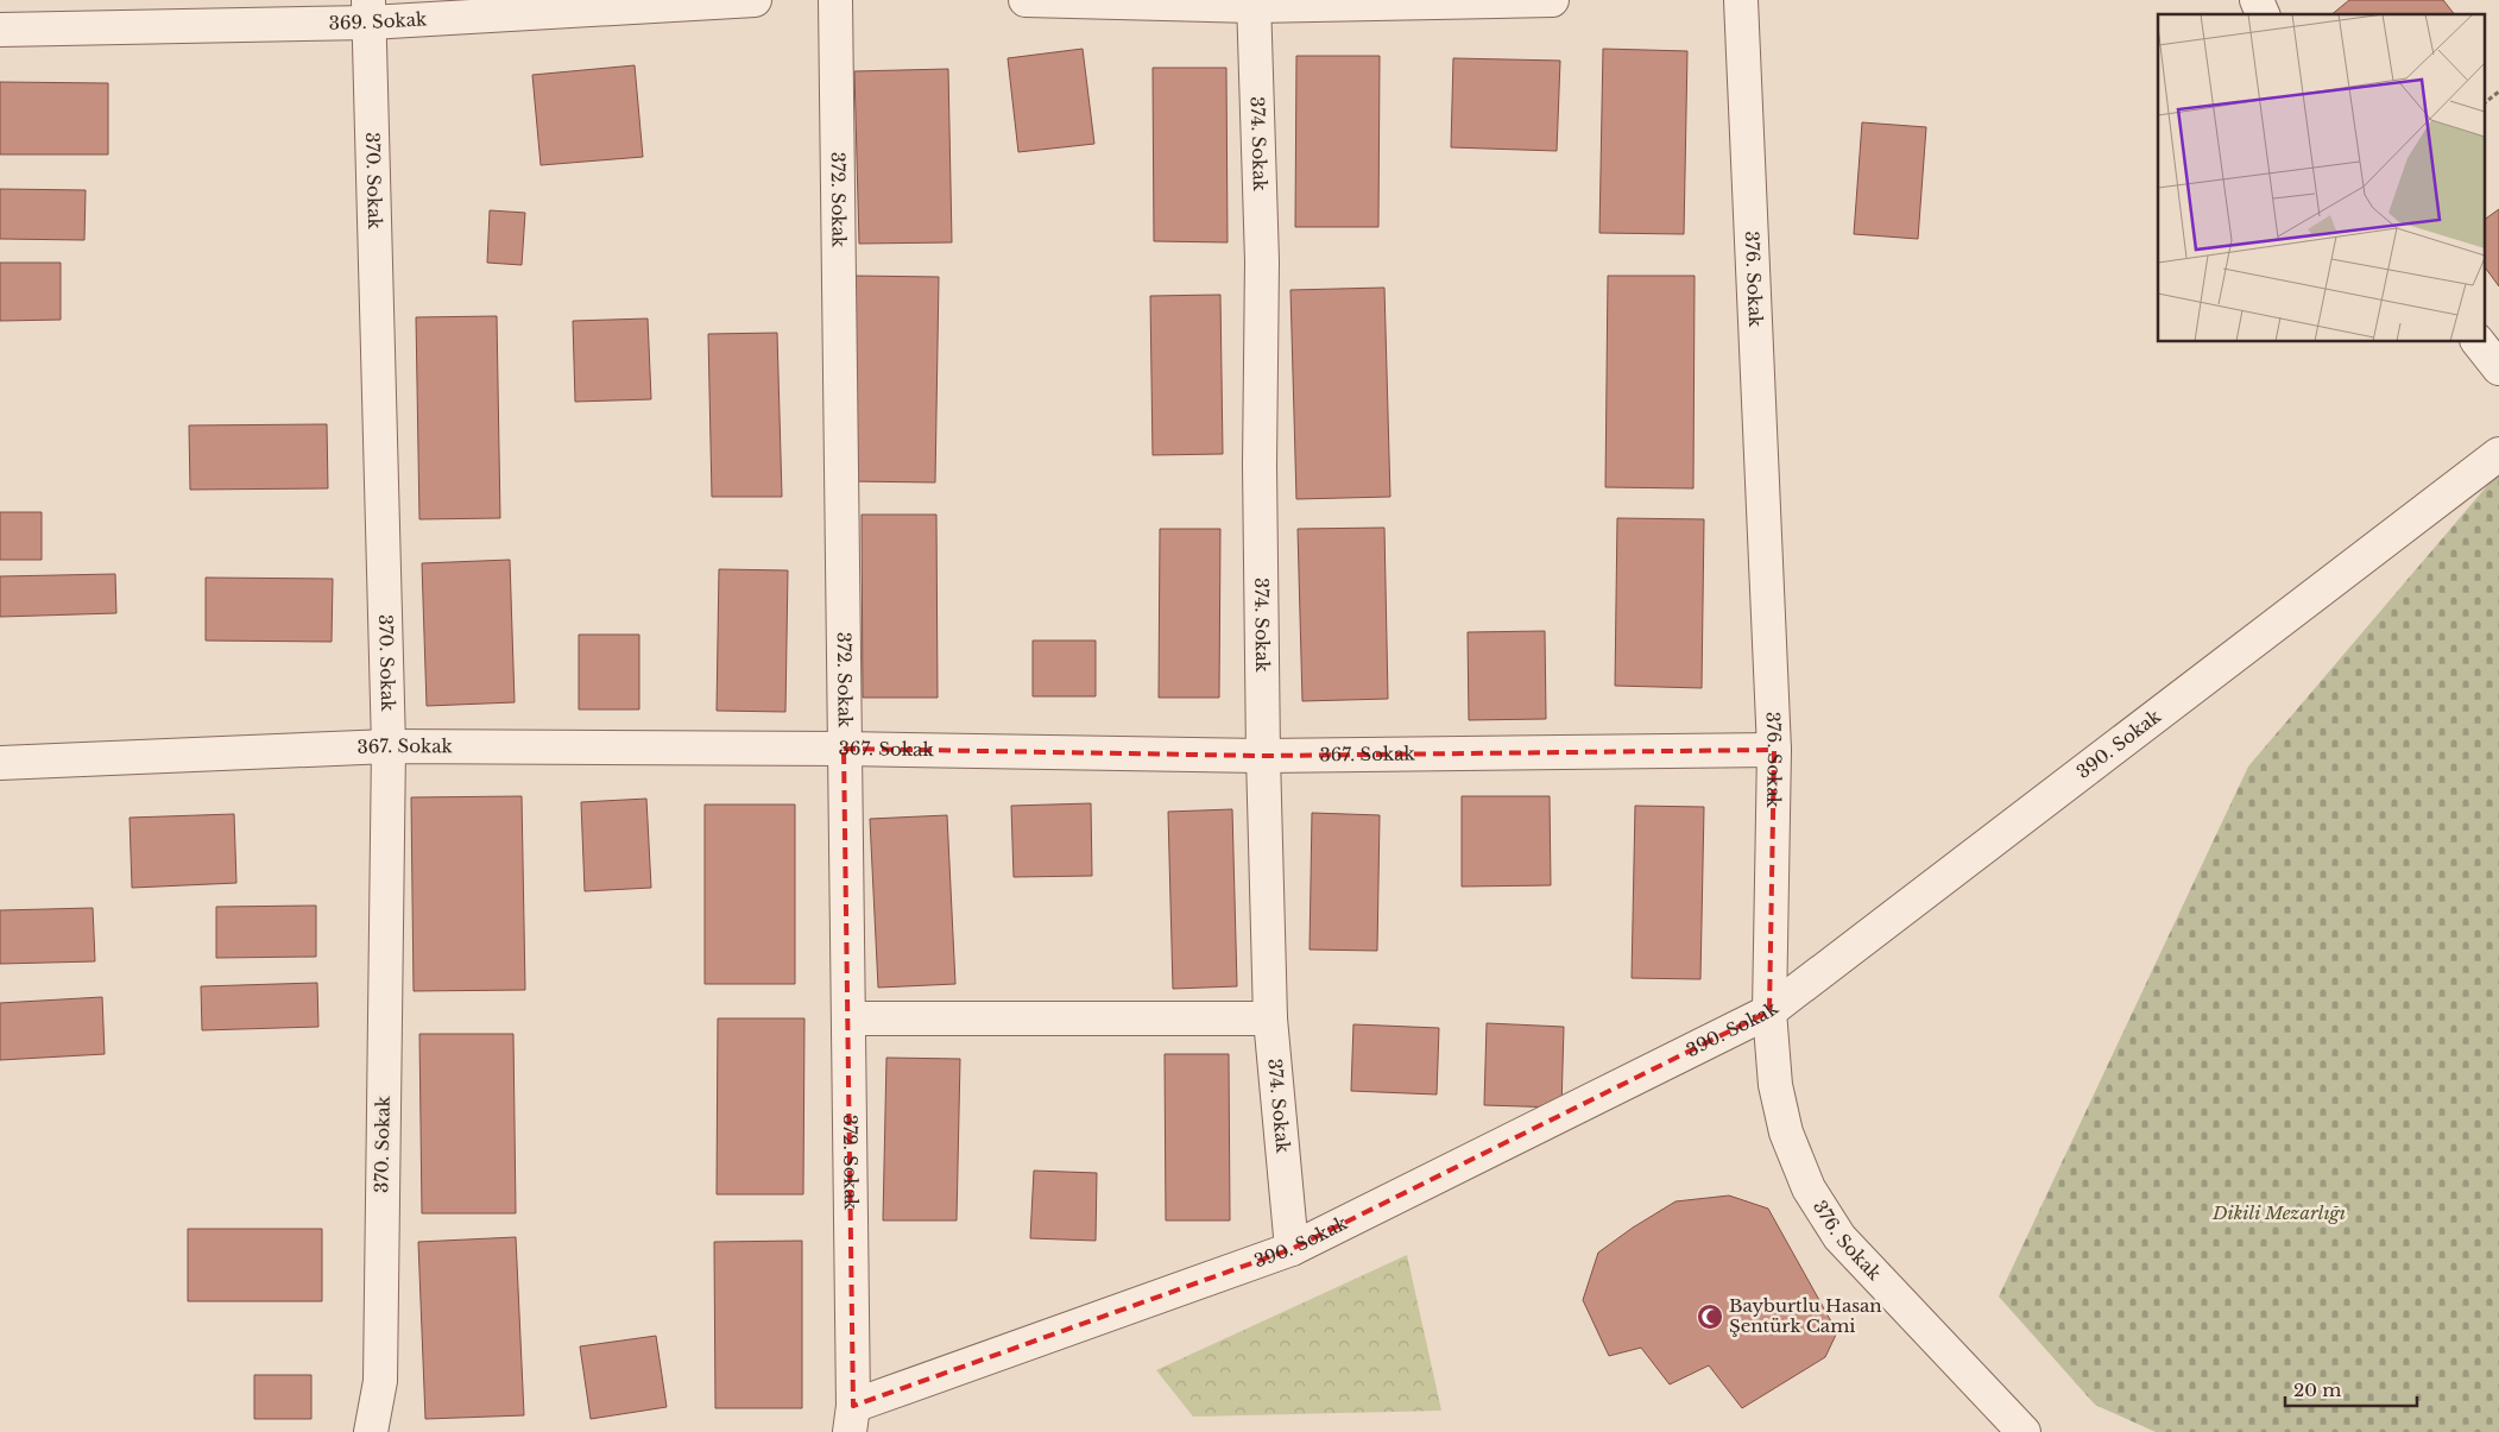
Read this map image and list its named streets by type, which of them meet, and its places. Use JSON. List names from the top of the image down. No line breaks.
{"streets":{"street":["369. Sokak","374. Sokak","370. Sokak","372. Sokak","376. Sokak","390. Sokak","367. Sokak"]},"crossings":[["369. Sokak","370. Sokak"],["374. Sokak","390. Sokak"],["374. Sokak","367. Sokak"],["370. Sokak","367. Sokak"],["372. Sokak","390. Sokak"],["372. Sokak","367. Sokak"],["376. Sokak","390. Sokak"],["376. Sokak","367. Sokak"]],"parks":["Dikili Mezarlığı"],"places":{"mosque":["Bayburtlu Hasan Şentürk Cami"]},"scale_bar":"20 m"}
